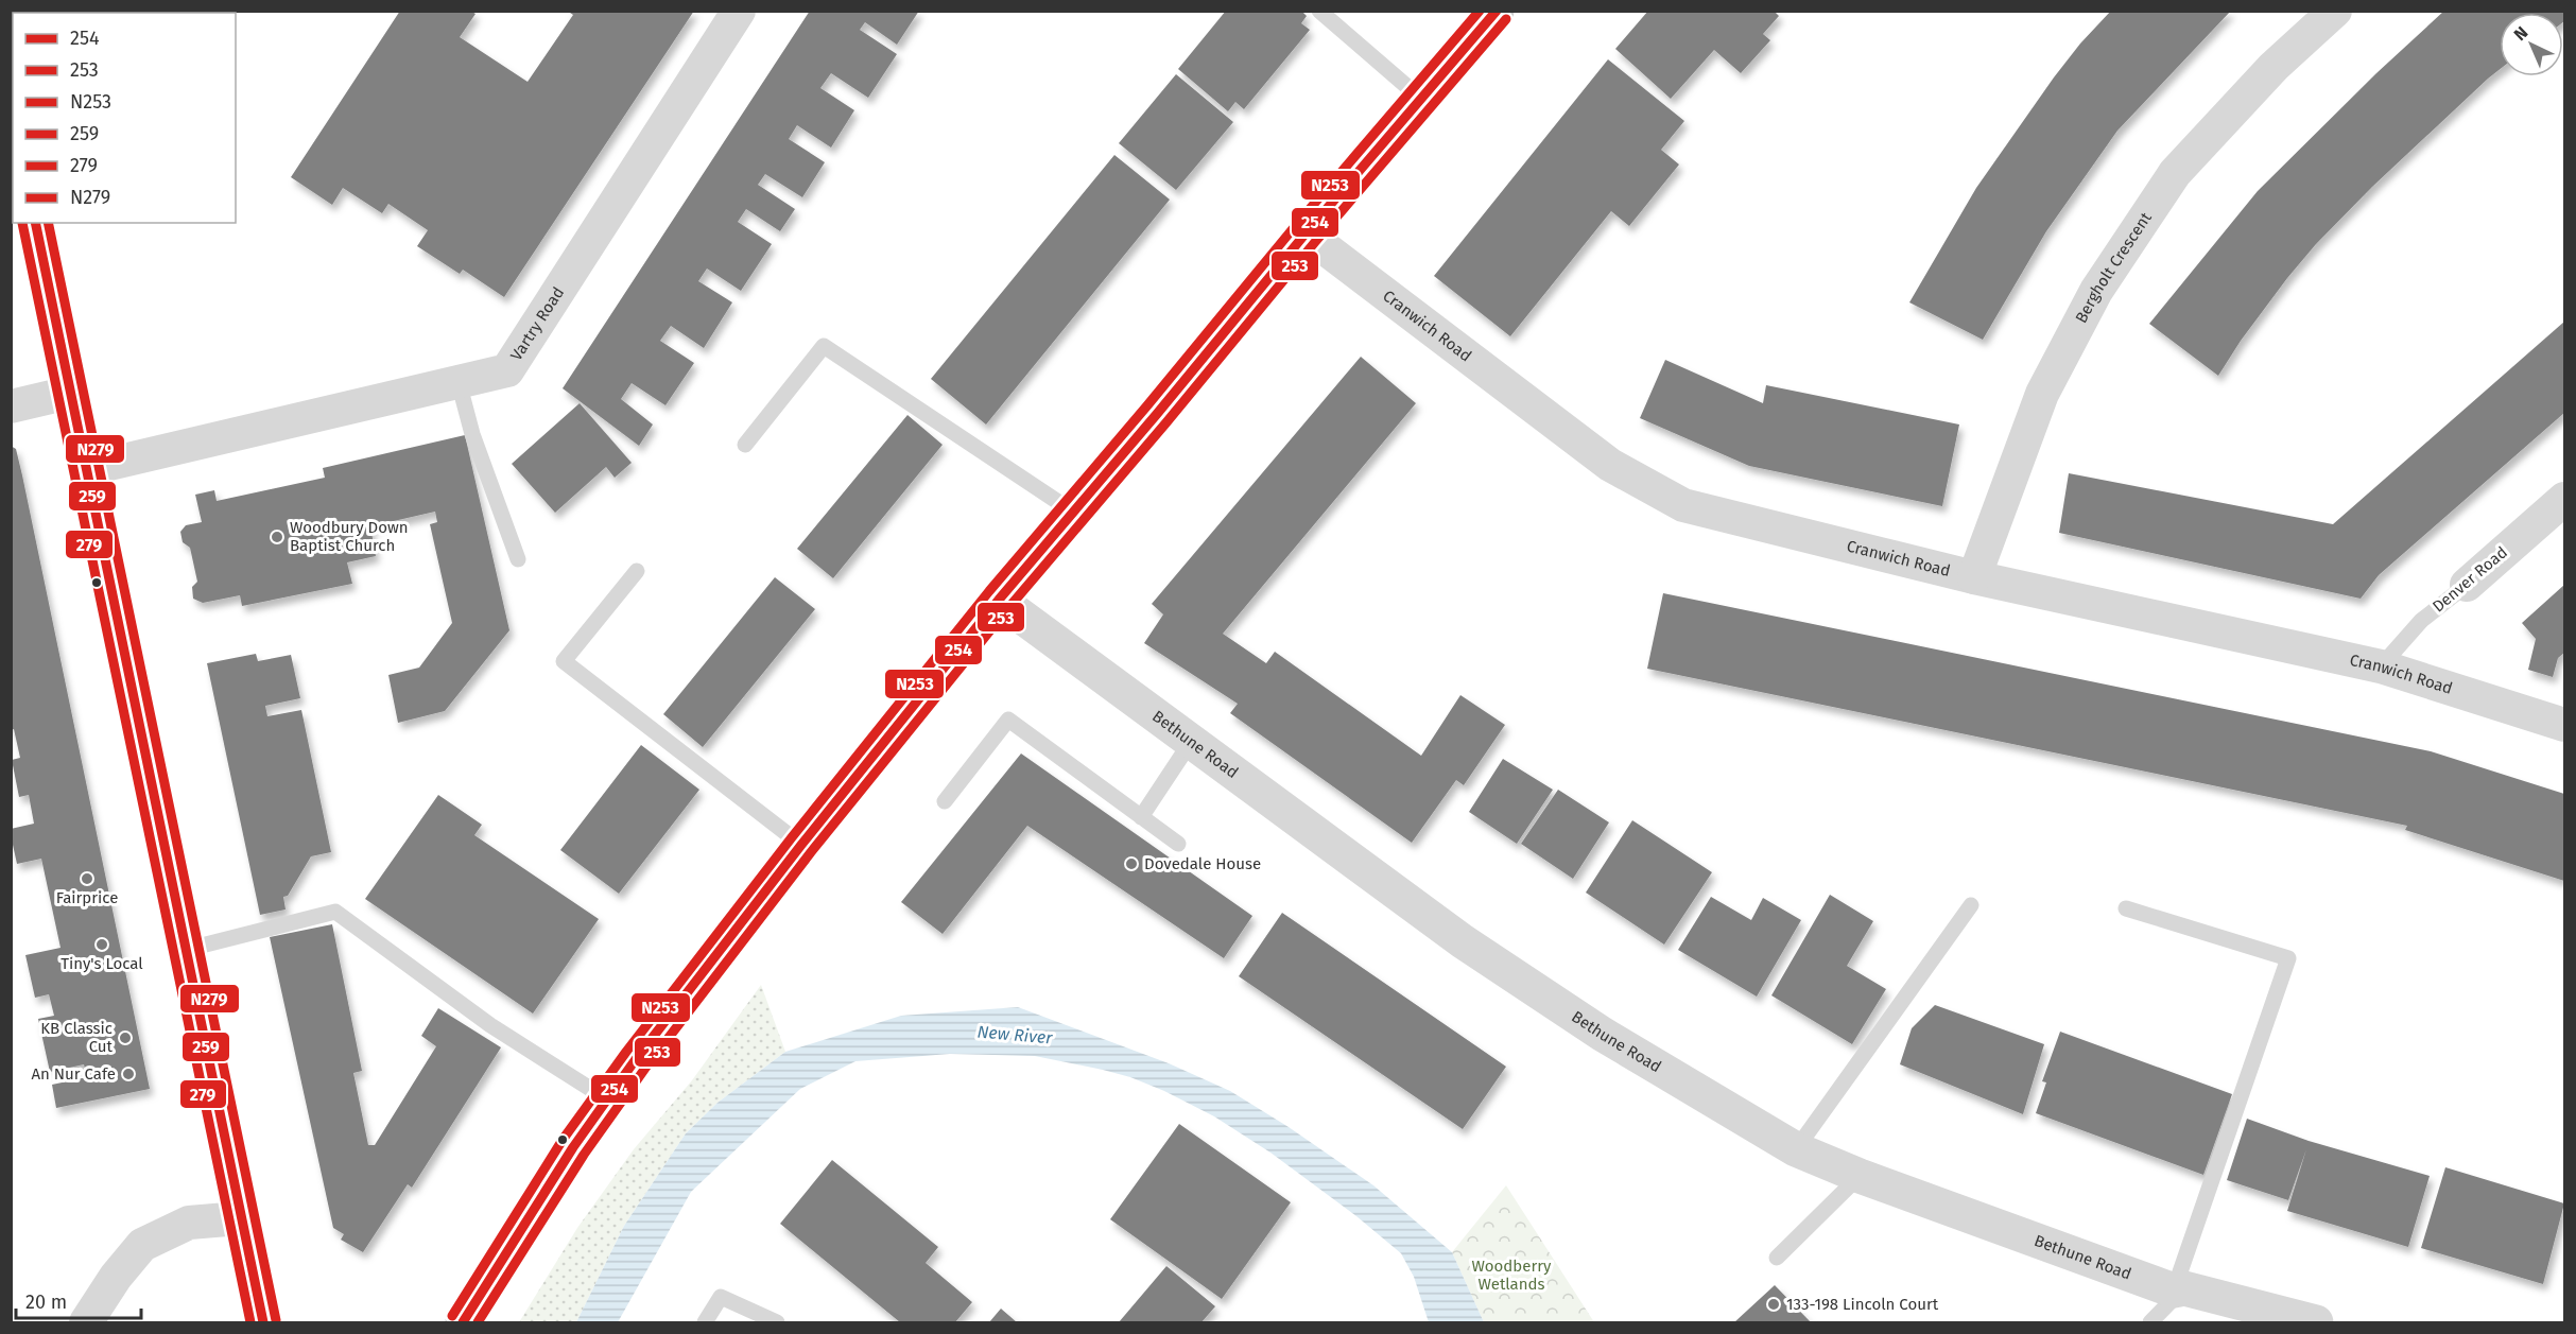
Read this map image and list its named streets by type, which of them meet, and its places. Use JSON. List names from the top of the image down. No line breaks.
{"streets":{"street":["Bergholt Crescent","Vartry Road","Cranwich Road","Denver Road","Bethune Road"]},"crossings":[["Bergholt Crescent","Cranwich Road"],["Cranwich Road","Denver Road"]],"water":["New River"],"parks":["Woodberry Wetlands"],"places":["Woodbury Down Baptist Church","Dovedale House","Fairprice","Tiny's Local","KB Classic Cut","An Nur Cafe","133-198 Lincoln Court"],"lines":["transit line 254","transit line N253","transit line 253","transit line 259","transit line 279","transit line N279"],"legend":["254","253","N253","259","279","N279"],"scale_bar":"20 m","north":"top left"}
